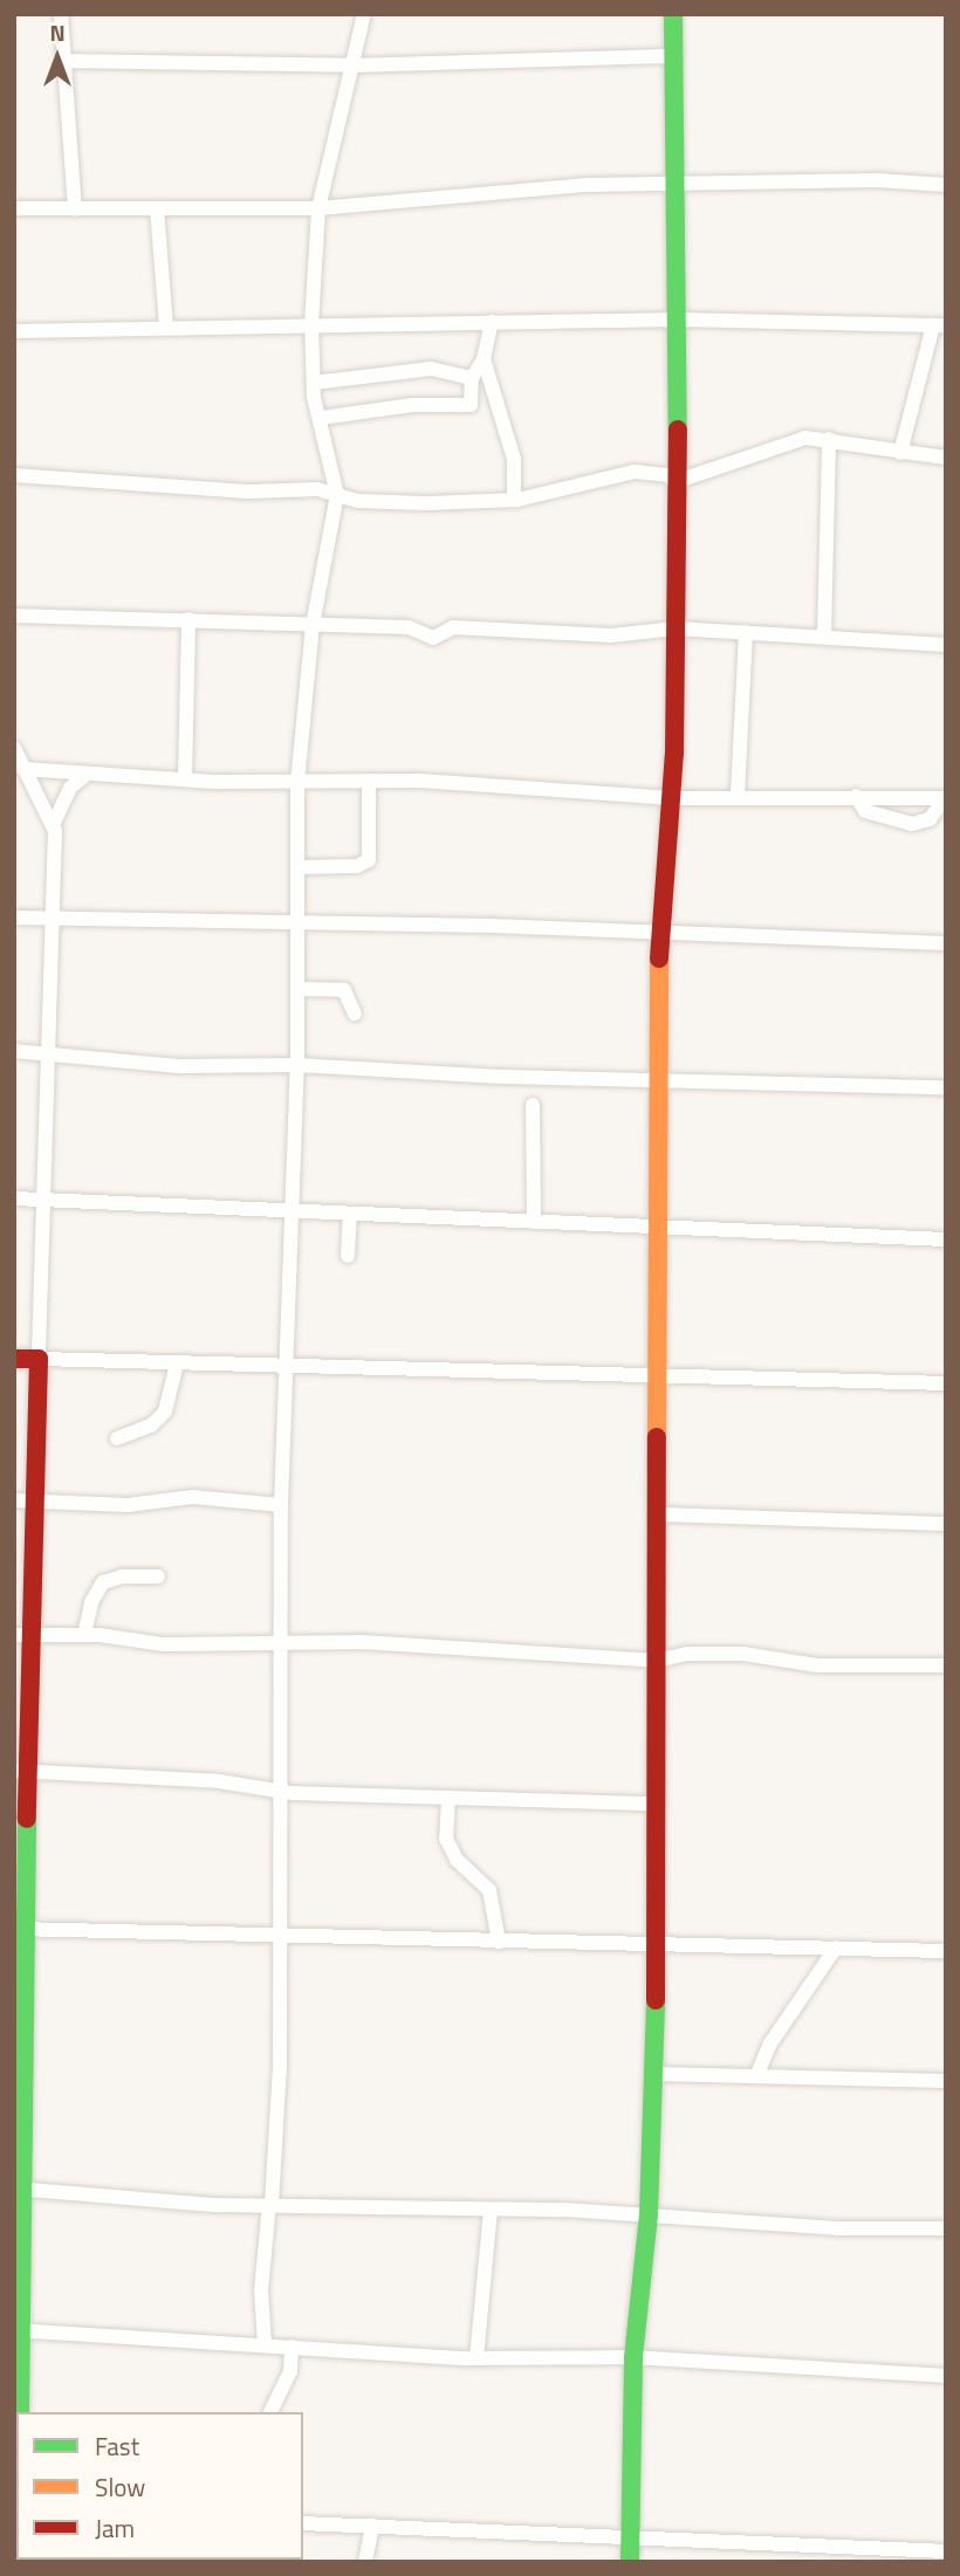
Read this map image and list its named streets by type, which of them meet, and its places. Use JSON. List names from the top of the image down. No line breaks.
{"legend":["Fast","Slow","Jam"],"north":"top"}
